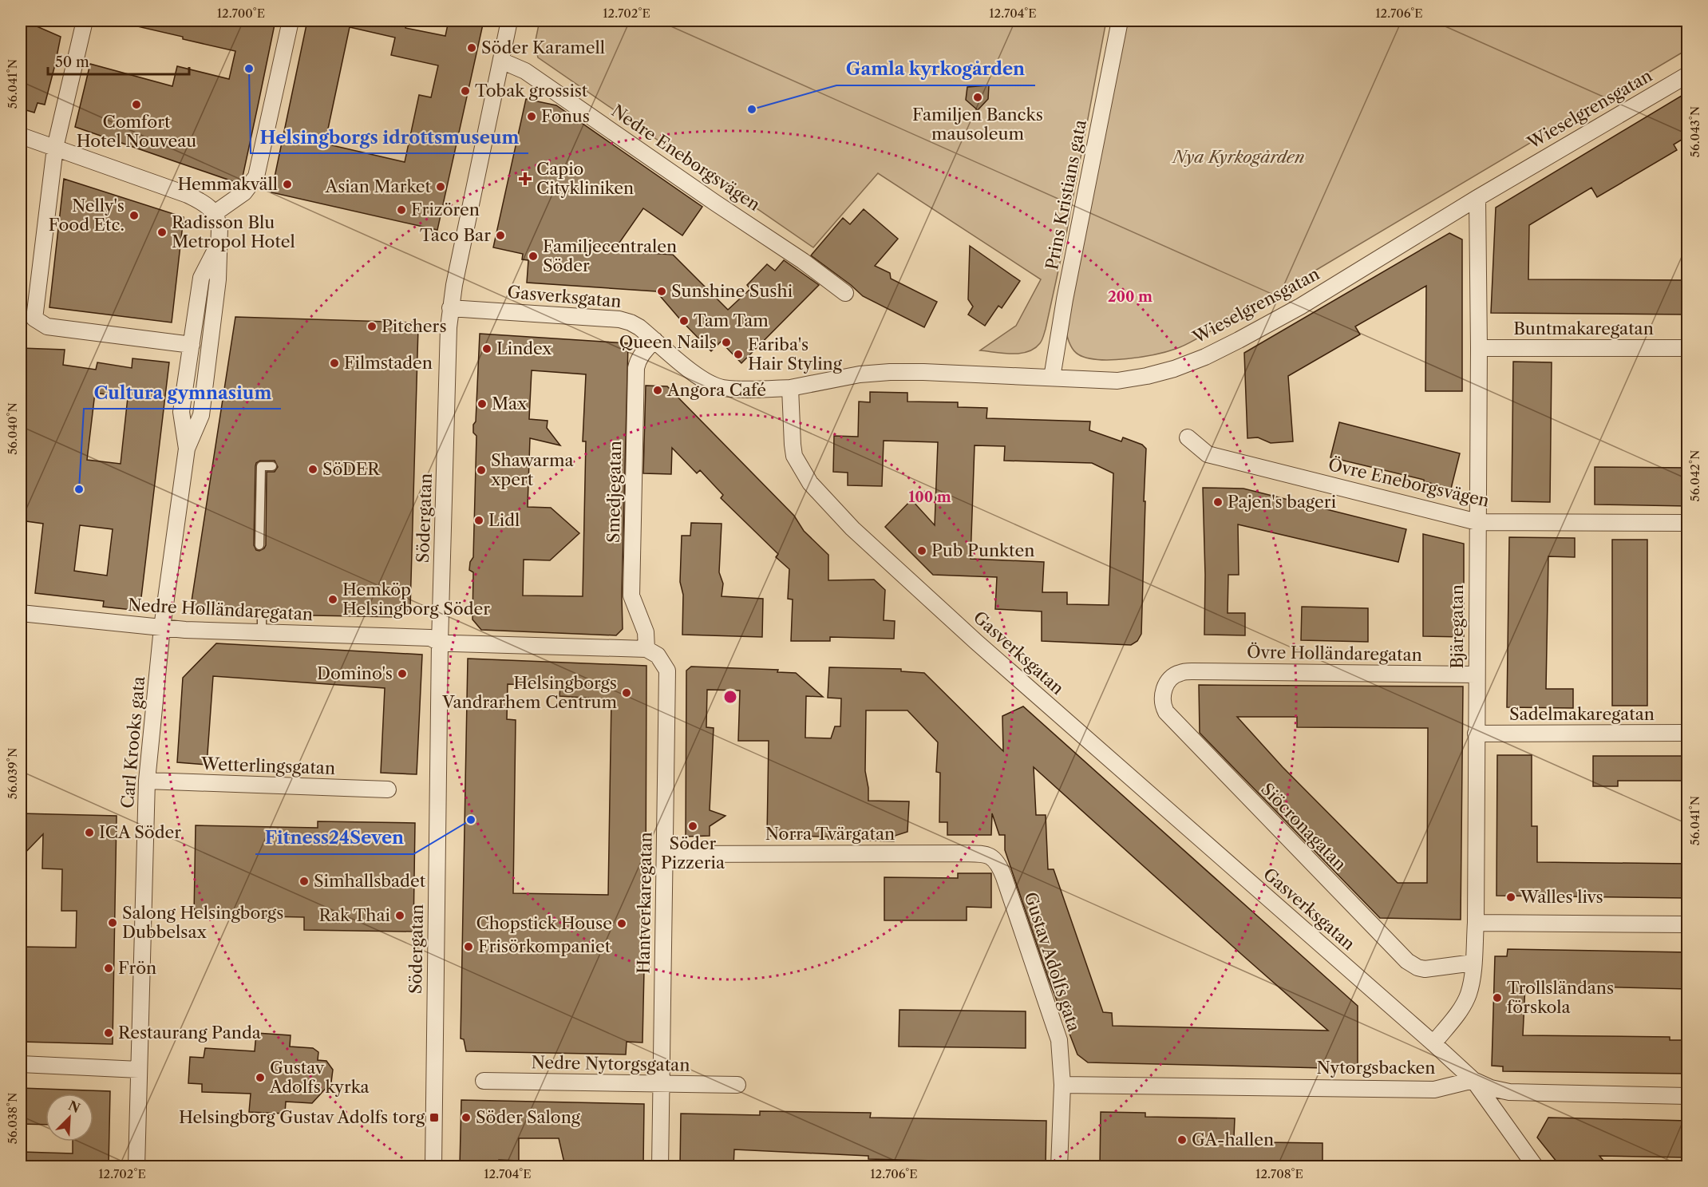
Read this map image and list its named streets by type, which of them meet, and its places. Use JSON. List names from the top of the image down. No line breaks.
{"streets":{"street":["Wieselgrensgatan","Nedre Eneborgsvägen","Prins Kristians gata","Gasverksgatan","Buntmakaregatan","Övre Eneborgsvägen","Smedjegatan","Södergatan","Nedre Holländaregatan","Bjäregatan","Övre Holländaregatan","Sadelmakaregatan","Carl Krooks gata","Wetterlingsgatan","Siöcronagatan","Norra Tvärgatan","Hantverkaregatan","Gustav Adolfs gata","Nedre Nytorgsgatan","Nytorgsbacken"]},"crossings":[["Wieselgrensgatan","Prins Kristians gata"],["Wieselgrensgatan","Gasverksgatan"],["Wieselgrensgatan","Bjäregatan"],["Nedre Eneborgsvägen","Södergatan"],["Gasverksgatan","Smedjegatan"],["Gasverksgatan","Södergatan"],["Gasverksgatan","Bjäregatan"],["Gasverksgatan","Nytorgsbacken"],["Buntmakaregatan","Bjäregatan"],["Övre Eneborgsvägen","Bjäregatan"],["Smedjegatan","Nedre Holländaregatan"],["Smedjegatan","Hantverkaregatan"],["Södergatan","Nedre Holländaregatan"],["Nedre Holländaregatan","Carl Krooks gata"],["Nedre Holländaregatan","Hantverkaregatan"],["Bjäregatan","Övre Holländaregatan"],["Bjäregatan","Sadelmakaregatan"],["Bjäregatan","Siöcronagatan"],["Övre Holländaregatan","Siöcronagatan"],["Carl Krooks gata","Wetterlingsgatan"],["Norra Tvärgatan","Hantverkaregatan"],["Norra Tvärgatan","Gustav Adolfs gata"],["Hantverkaregatan","Nedre Nytorgsgatan"],["Gustav Adolfs gata","Nytorgsbacken"]],"parks":["Nya Kyrkogården"],"places":{"other":["Söder Karamell","Helsingborgs idrottsmuseum","Tobak grossist","Familjen Bancks mausoleum","Comfort Hotel Nouveau","Gamla kyrkogården","Fonus","Hemmakväll","Asian Market","Frizören","Nelly's Food Etc.","Radisson Blu Metropol Hotel","Taco Bar","Familjecentralen Söder","Sunshine Sushi","Tam Tam","Pitchers","Queen Nails","Lindex","Fariba's Hair Styling","Filmstaden","Angora Café","Max","SöDER","Shawarma xpert","Cultura gymnasium","Pajen's bageri","Lidl","Pub Punkten","Hemköp Helsingborg Söder","Domino's","Helsingborgs Vandrarhem Centrum","Fitness24Seven","Söder Pizzeria","ICA Söder","Simhallsbadet","Walles livs","Rak Thai","Salong Helsingborgs Dubbelsax","Chopstick House","Frisörkompaniet","Frön","Trollsländans förskola","Restaurang Panda","Gustav Adolfs kyrka","Söder Salong","GA-hallen"],"health":["Capio Citykliniken"],"transit":["Helsingborg Gustav Adolfs torg"]},"scale_bar":"50 m","north":"top right","coordinates":["12.700°E","12.702°E","12.704°E","12.706°E","56.041°N","56.043°N","56.040°N","56.042°N","56.039°N","56.038°N","12.708°E"],"rings":["200 m","100 m"]}
